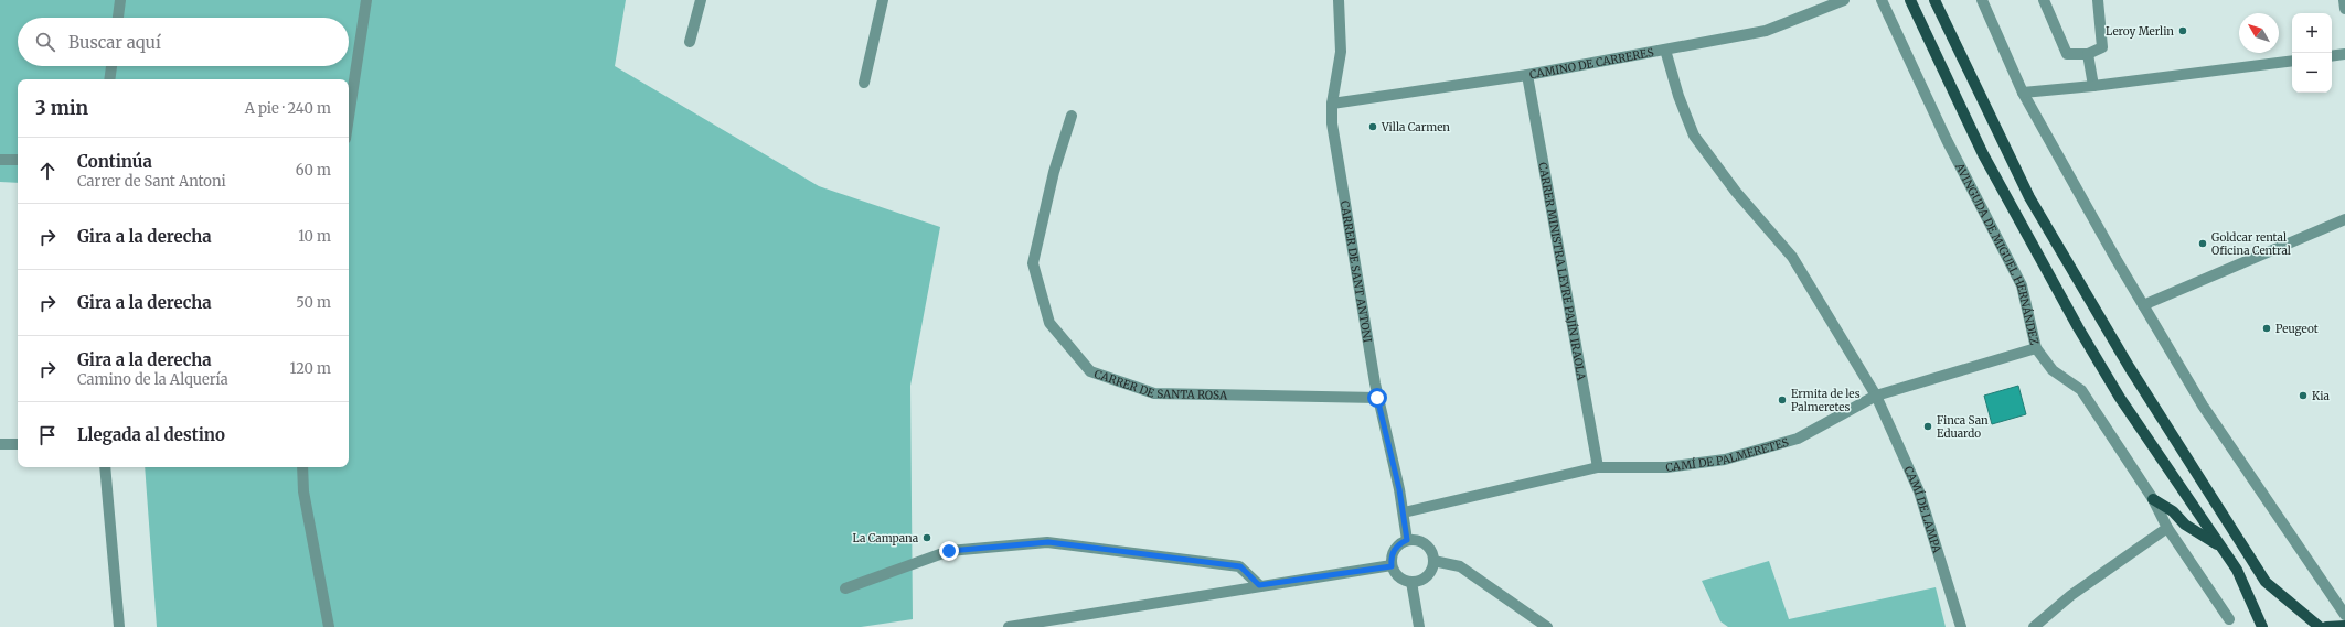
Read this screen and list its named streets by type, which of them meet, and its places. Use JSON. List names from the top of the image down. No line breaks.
{"streets":{"street":["CAMINO DE CARRERES","AVINGUDA DE MIGUEL HERNÁNDEZ","CARRER DE SANT ANTONI","CARRER MINISTRA LEYRE PAJÍN IRAOLA","CARRER DE SANTA ROSA","CAMÍ DE PALMERETES","CAMÍ DE LAMPA"]},"crossings":[["CAMINO DE CARRERES","CARRER DE SANT ANTONI"],["CAMINO DE CARRERES","CARRER MINISTRA LEYRE PAJÍN IRAOLA"],["CAMINO DE CARRERES","CAMÍ DE LAMPA"],["AVINGUDA DE MIGUEL HERNÁNDEZ","CAMÍ DE PALMERETES"],["CARRER DE SANT ANTONI","CARRER DE SANTA ROSA"],["CARRER DE SANT ANTONI","CAMÍ DE PALMERETES"],["CARRER MINISTRA LEYRE PAJÍN IRAOLA","CAMÍ DE PALMERETES"],["CAMÍ DE PALMERETES","CAMÍ DE LAMPA"]],"places":["Leroy Merlin","Villa Carmen","Goldcar rental Oficina Central","Peugeot","Kia","Ermita de les Palmeretes","Finca San Eduardo","La Campana"],"north":"top left","page":{"map_buttons":["+","−"],"search":"Buscar aquí","heading":["3 min","A pie · 240 m"],"list":[["Continúa","Carrer de Sant Antoni","60 m"],["Gira a la derecha","10 m"],["Gira a la derecha","50 m"],["Gira a la derecha","Camino de la Alquería","120 m"],"Llegada al destino"]}}
